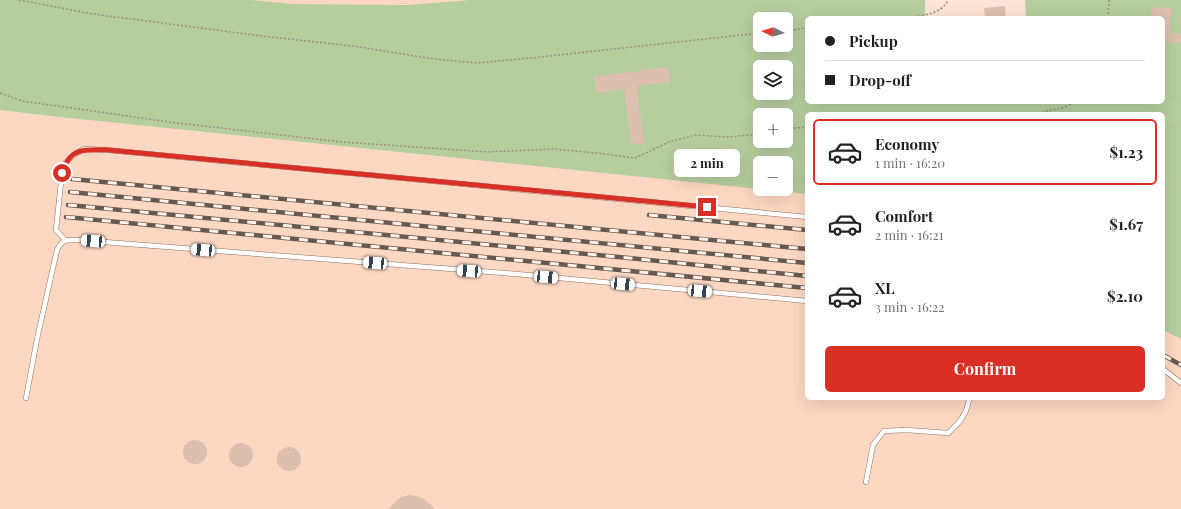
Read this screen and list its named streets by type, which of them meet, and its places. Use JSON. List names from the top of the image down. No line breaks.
{"north":"left","page":{"map_buttons":["+","−"],"banner":["Pickup","Drop-off"],"list":[{"name":"Economy","note":"1 min · 16:20","value":"$1.23"},{"name":"Comfort","note":"2 min · 16:21","value":"$1.67"},{"name":"XL","note":"3 min · 16:22","value":"$2.10"}],"bubble":"2 min","buttons":"Confirm"}}
